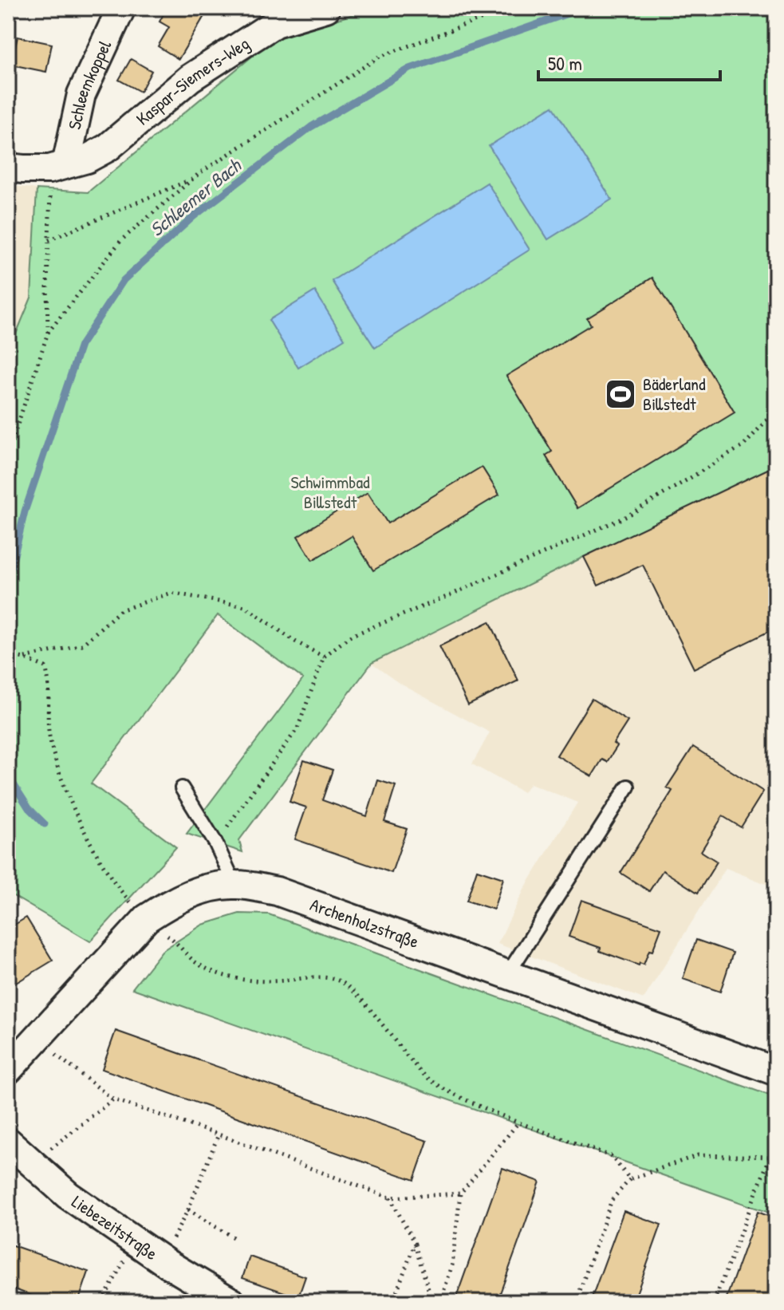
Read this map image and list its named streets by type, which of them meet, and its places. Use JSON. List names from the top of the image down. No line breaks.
{"streets":{"street":["Kaspar-Siemers-Weg","Schleemkoppel","Archenholzstraße","Liebezeitstraße"]},"crossings":[["Kaspar-Siemers-Weg","Schleemkoppel"]],"water":["Schleemer Bach"],"parks":["Schwimmbad Billstedt"],"places":{"sports":["Bäderland Billstedt"]},"scale_bar":"50 m"}
